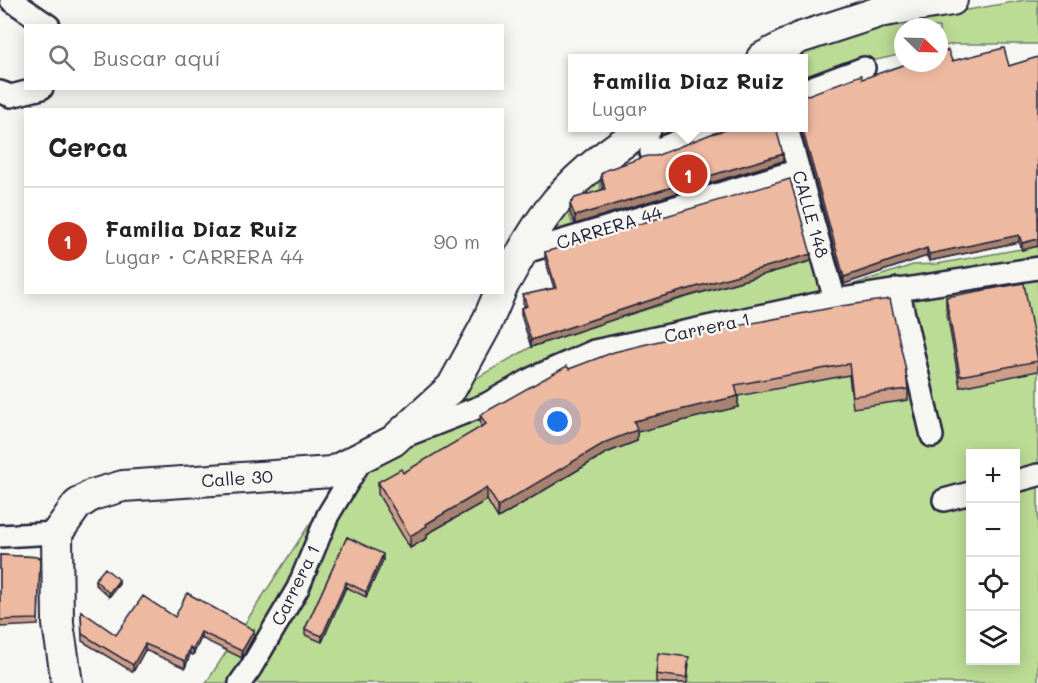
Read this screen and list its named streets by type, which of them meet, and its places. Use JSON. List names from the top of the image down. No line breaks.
{"streets":{"street":["CALLE 148","CARRERA 44","Carrera 1","Calle 30"]},"crossings":[["CALLE 148","CARRERA 44"],["CALLE 148","Carrera 1"],["Carrera 1","Calle 30"]],"north":"bottom right","page":{"search":"Buscar aquí","popup":["Familia Diaz Ruiz","Lugar"],"heading":"Cerca","pins":"1","list":[{"mark":"1","name":"Familia Diaz Ruiz","note":"Lugar · CARRERA 44","value":"90 m"}],"map_buttons":["+","−"]}}
